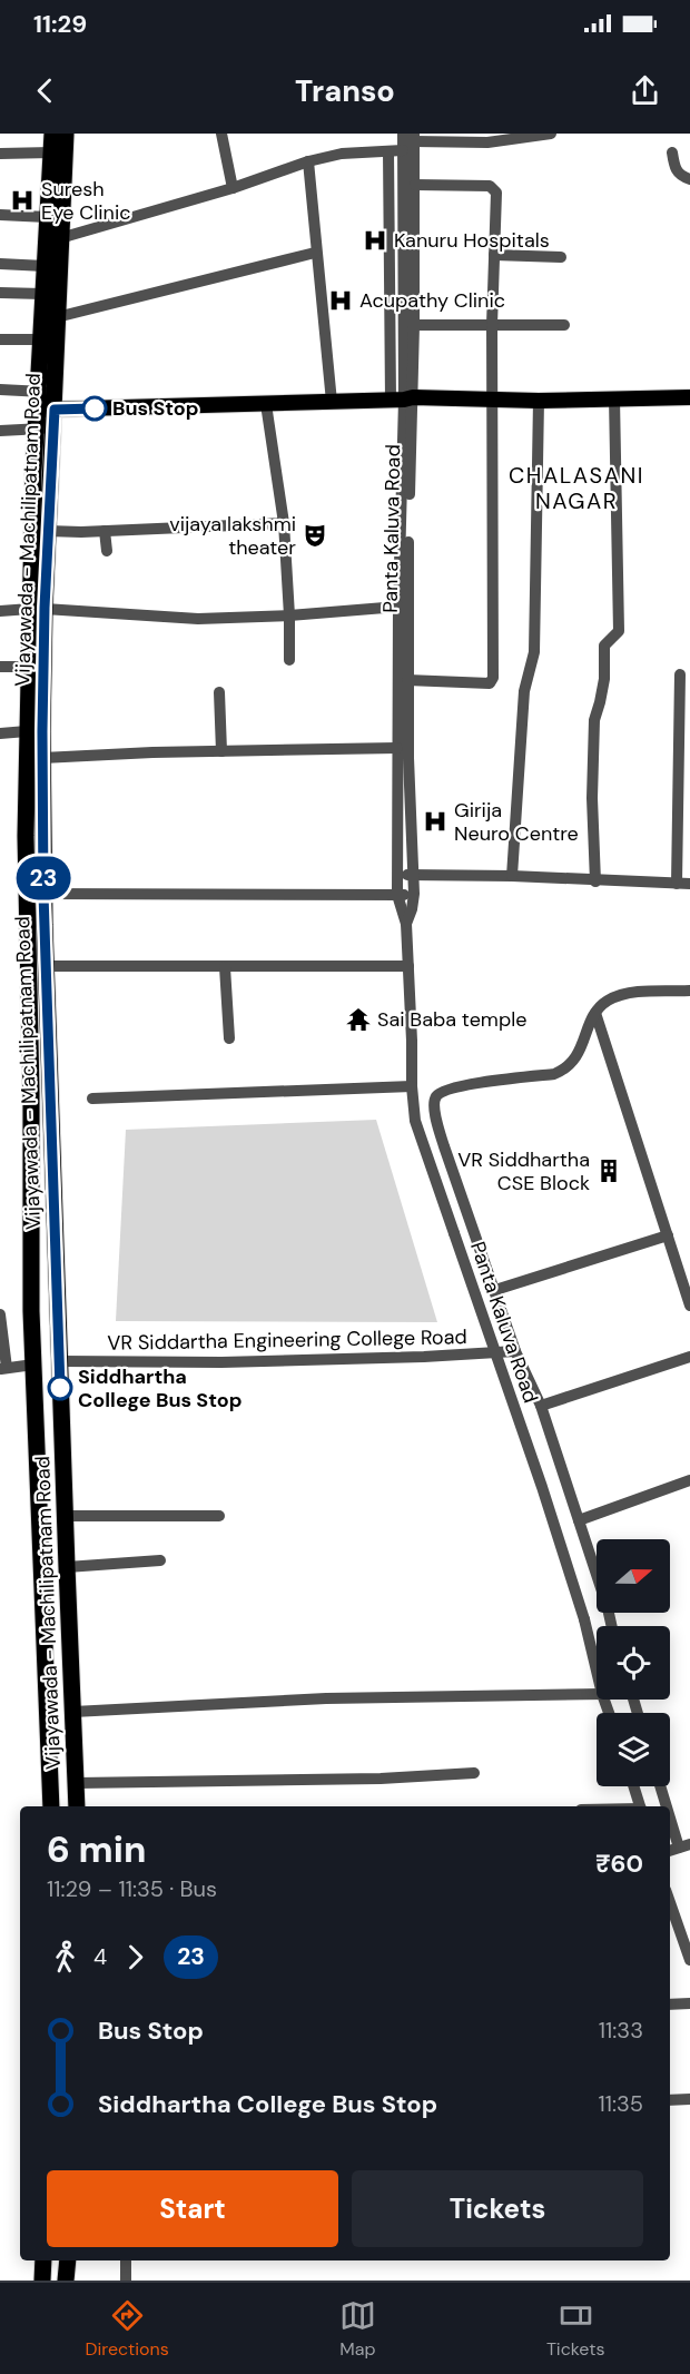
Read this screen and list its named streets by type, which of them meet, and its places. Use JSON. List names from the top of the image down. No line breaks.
{"streets":{"highway":["Vijayawada - Machilipatnam Road"],"street":["Panta Kaluva Road","VR Siddartha Engineering College Road"]},"crossings":[["Vijayawada - Machilipatnam Road","VR Siddartha Engineering College Road"]],"districts":["CHALASANI NAGAR"],"places":{"hospital":["Suresh Eye Clinic","Kanuru Hospitals","Acupathy Clinic","Girija Neuro Centre"],"other":["Bus Stop","Siddhartha College Bus Stop"],"theatre":["vijaya lakshmi theater"],"temple":["Sai Baba temple"],"building":["VR Siddhartha CSE Block"]},"lines":["bus line 23"],"north":"right","page":{"status":"11:29","header":"Transo","on_map":"23","heading":["6 min","11:29 – 11:35 · Bus","₹60"],"legs":["4","23"],"list":[{"name":"Bus Stop","value":"11:33"},{"name":"Siddhartha College Bus Stop","value":"11:35"}],"buttons":["Start","Tickets"],"tabs":["Directions","Map","Tickets"]}}
